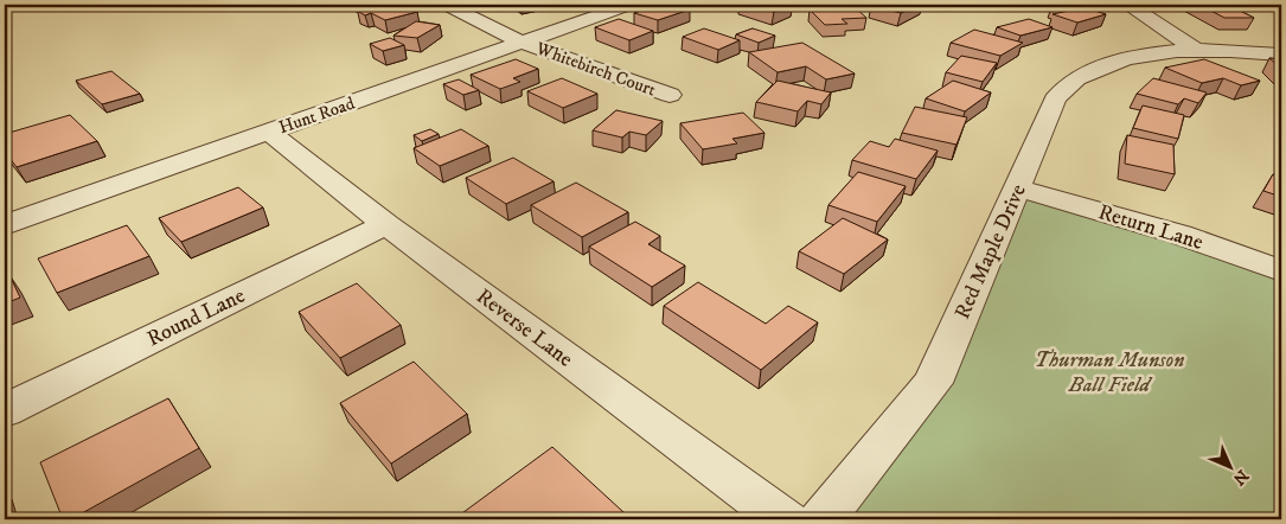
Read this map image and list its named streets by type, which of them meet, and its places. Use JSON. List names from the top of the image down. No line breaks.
{"streets":{"street":["Whitebirch Court","Hunt Road","Return Lane","Red Maple Drive","Round Lane","Reverse Lane"]},"crossings":[["Whitebirch Court","Hunt Road"],["Hunt Road","Reverse Lane"],["Return Lane","Red Maple Drive"],["Round Lane","Reverse Lane"]],"parks":["Thurman Munson Ball Field"],"north":"bottom right"}
